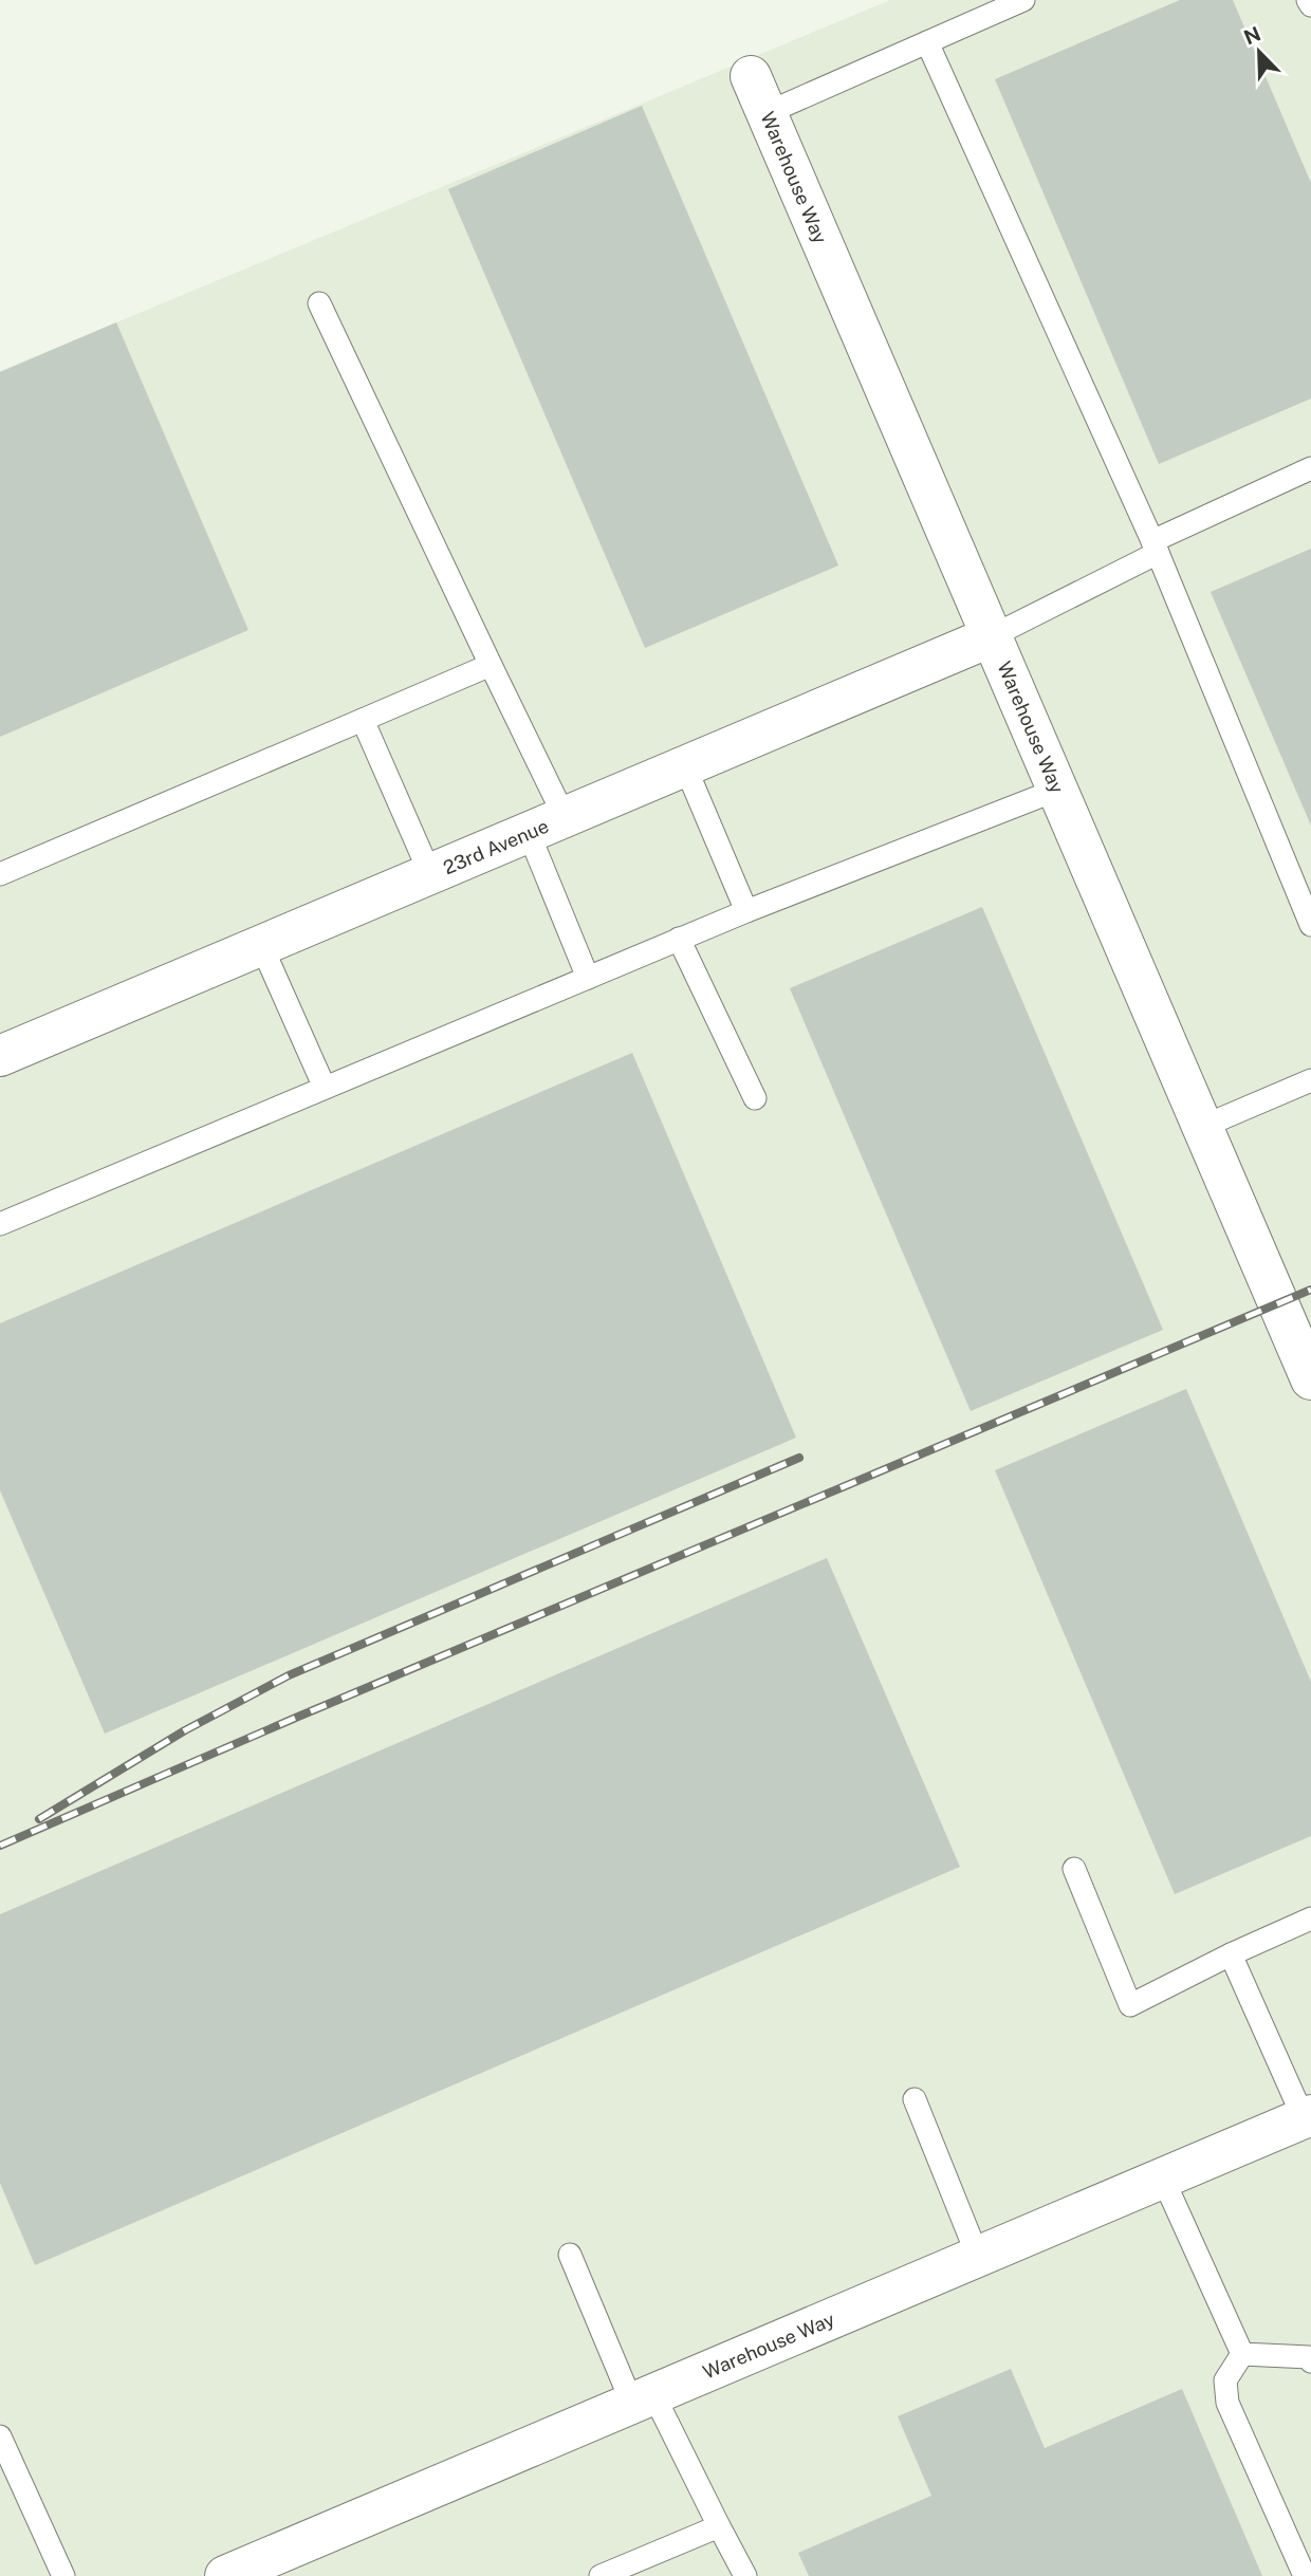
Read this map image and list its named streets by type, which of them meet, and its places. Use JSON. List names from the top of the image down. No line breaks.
{"streets":{"street":["Warehouse Way","23rd Avenue"]},"crossings":[["Warehouse Way","23rd Avenue"]],"north":"top left"}
